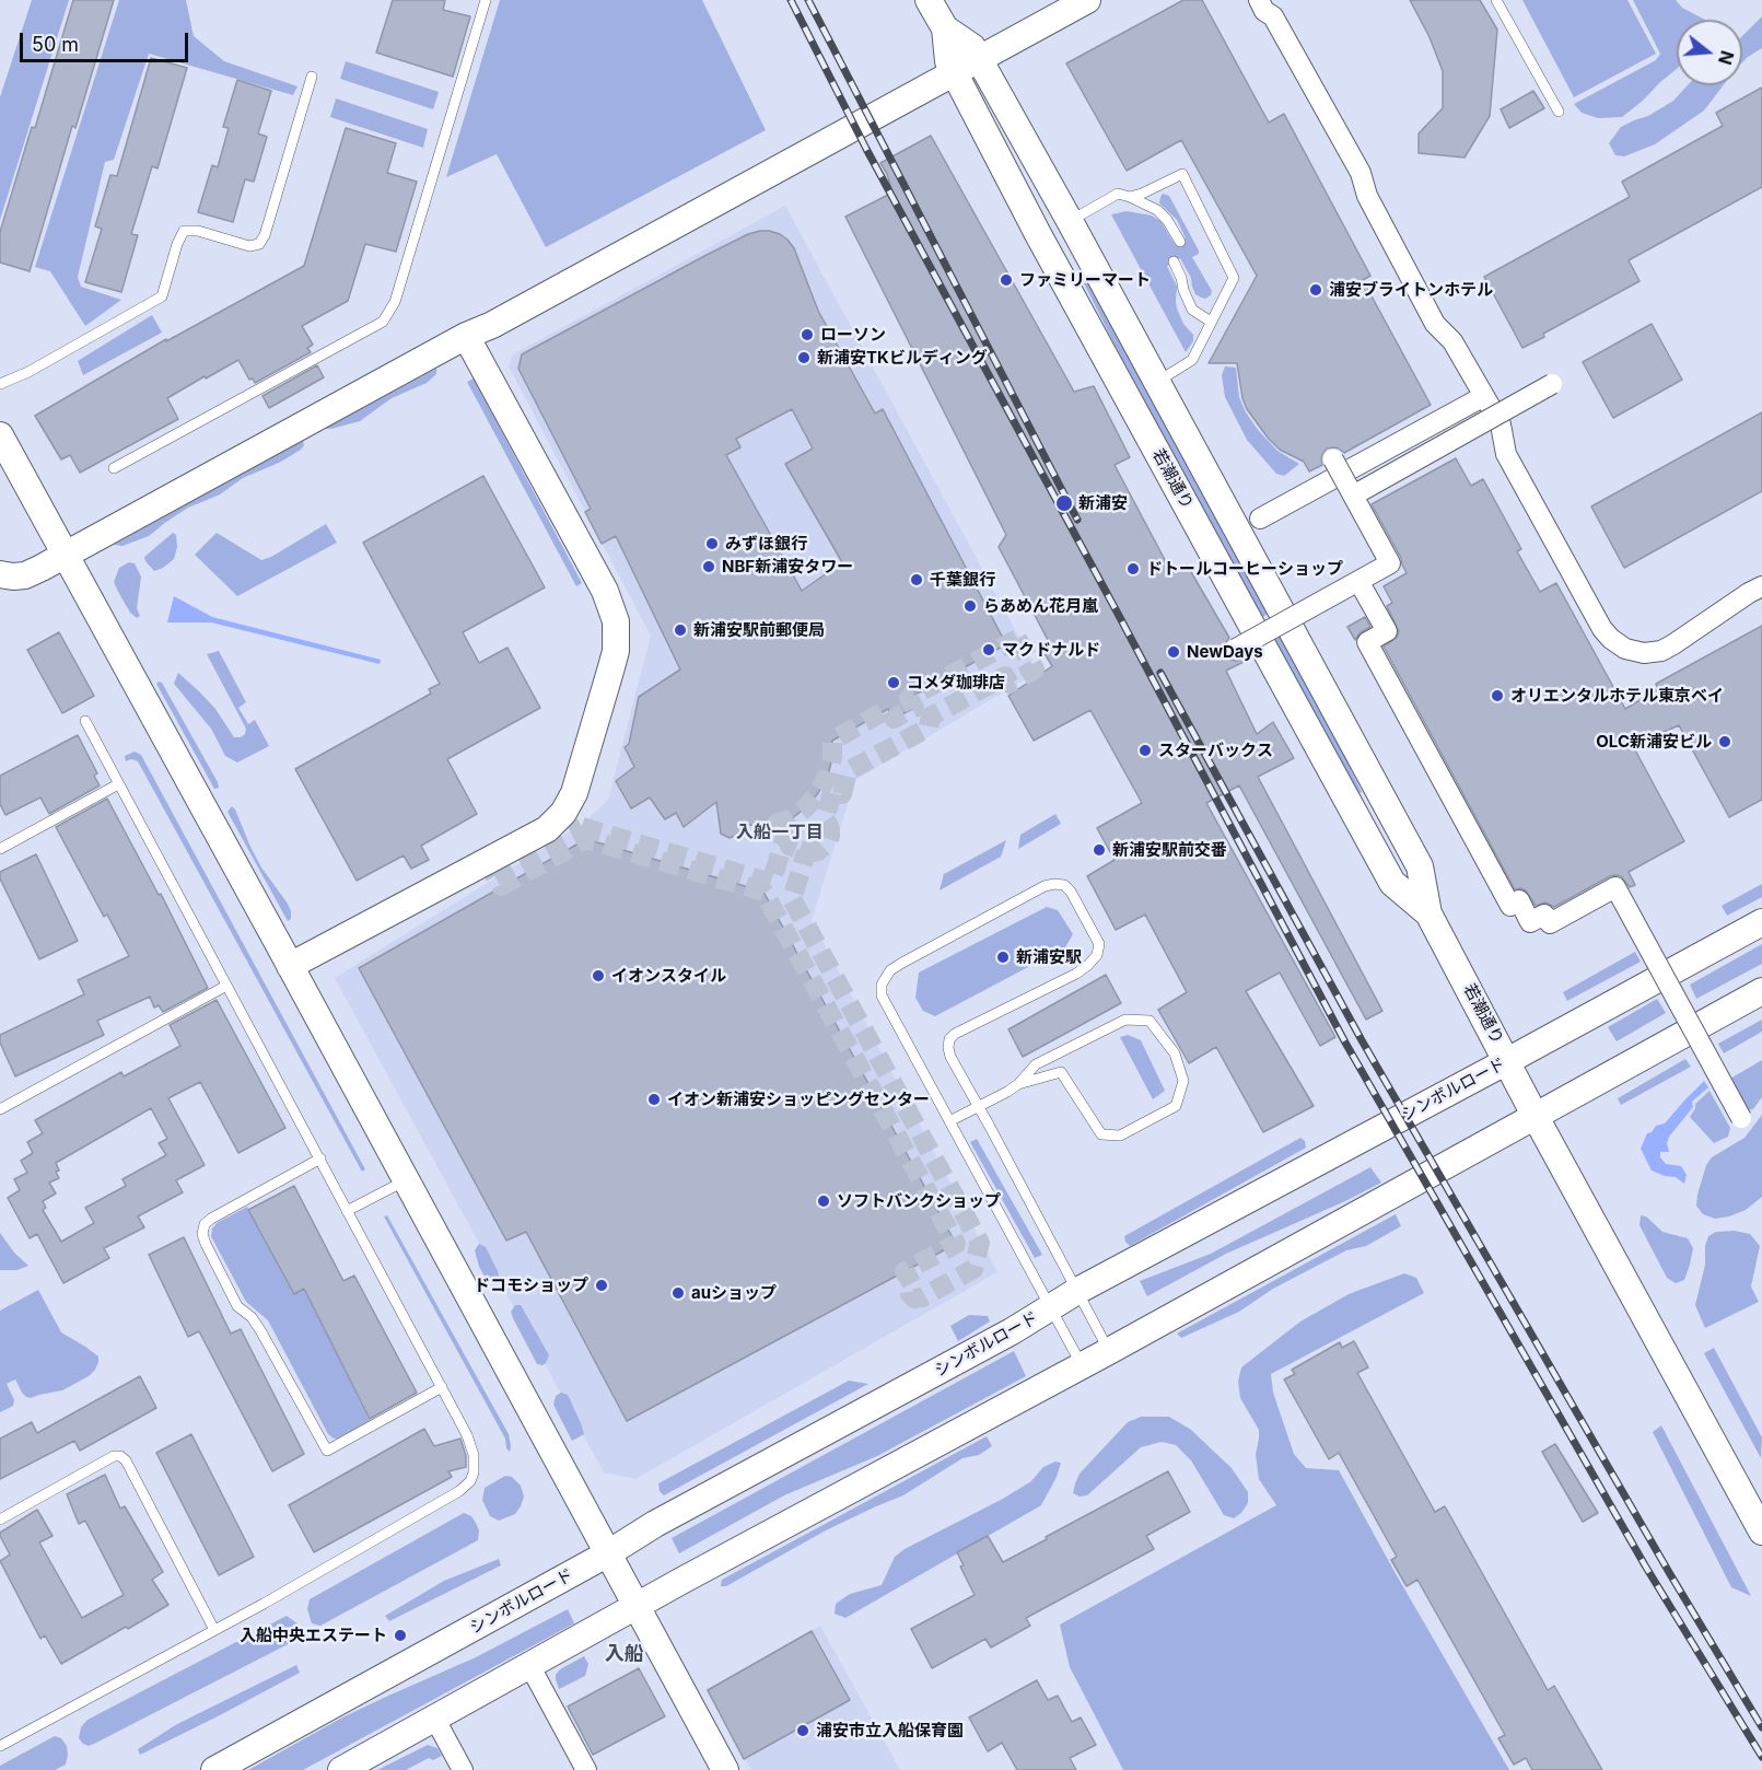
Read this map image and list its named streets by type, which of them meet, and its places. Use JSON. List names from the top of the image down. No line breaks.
{"streets":{"street":["若潮通り","シンボルロード"]},"crossings":[["若潮通り","シンボルロード"]],"districts":["入船一丁目","入船"],"places":["ファミリーマート","浦安ブライトンホテル","ローソン","新浦安TKビルディング","新浦安","みずほ銀行","NBF新浦安タワー","ドトールコーヒーショップ","千葉銀行","らあめん花月嵐","新浦安駅前郵便局","マクドナルド","NewDays","コメダ珈琲店","オリエンタルホテル東京ベイ","OLC新浦安ビル","スターバックス","新浦安駅前交番","新浦安駅","イオンスタイル","イオン新浦安ショッピングセンター","ソフトバンクショップ","ドコモショップ","auショップ","入船中央エステート","浦安市立入船保育園"],"scale_bar":"50 m","north":"right"}
